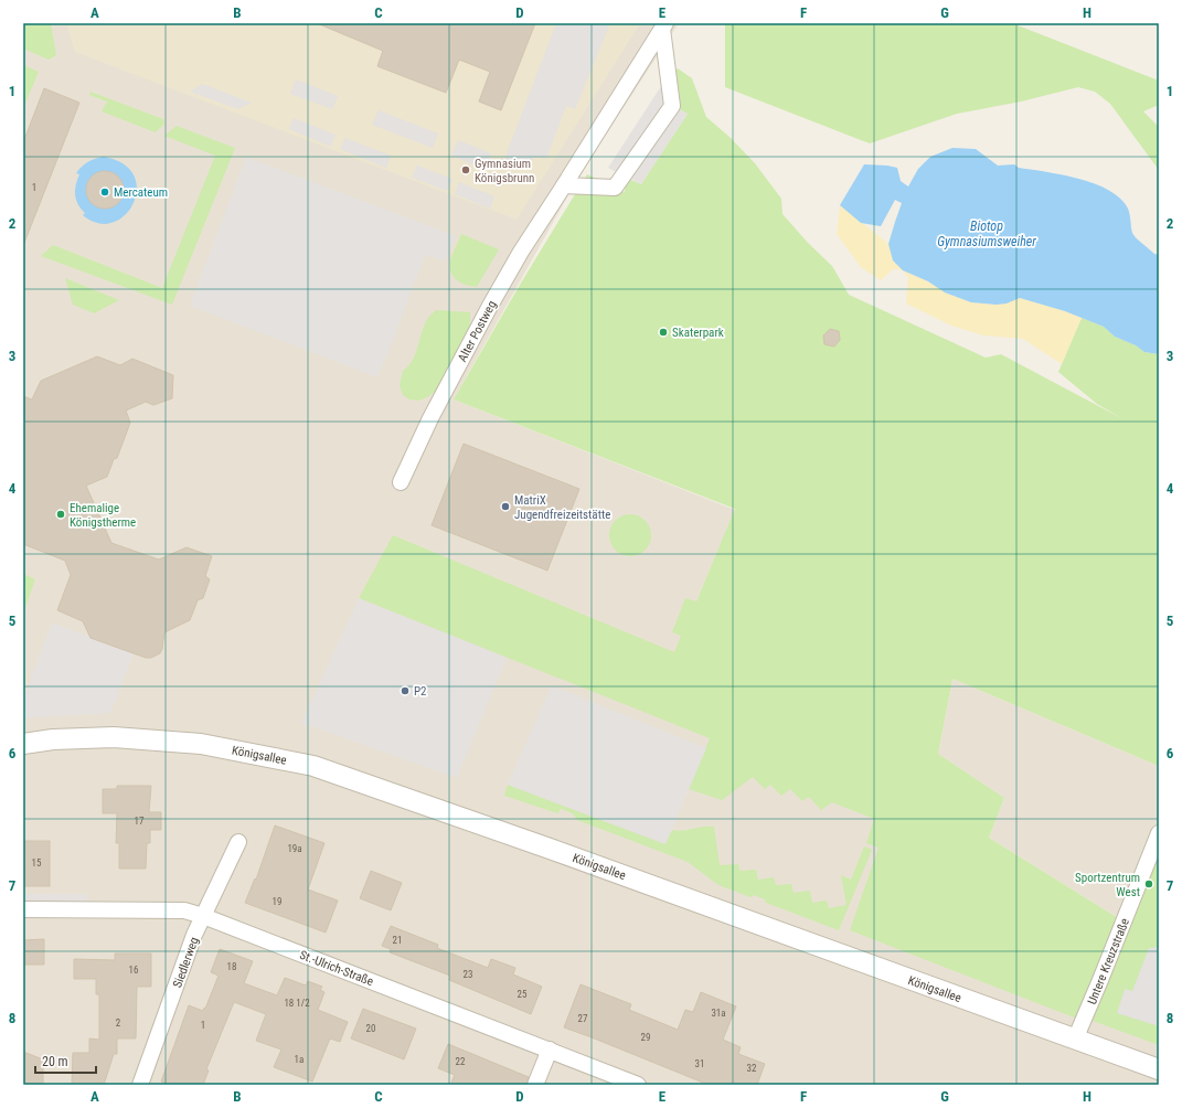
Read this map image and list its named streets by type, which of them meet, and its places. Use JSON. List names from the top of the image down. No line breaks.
{"streets":{"street":["Alter Postweg","Königsallee","Untere Kreuzstraße","Siedlerweg","St.-Ulrich-Straße"]},"crossings":[["Königsallee","Untere Kreuzstraße"],["Siedlerweg","St.-Ulrich-Straße"]],"water":["Biotop Gymnasiumsweiher"],"places":["Gymnasium Königsbrunn","Mercateum","Skaterpark","MatriX Jugendfreizeitstätte","Ehemalige Königstherme","P2","Sportzentrum West"],"house_numbers":["1","17","19a","15","19","21","18","16","23","25","18 1/2","31a","27","2","1","20","29","1a","22","31","32"],"scale_bar":"20 m","grid":{"columns":["A","B","C","D","E","F","G","H"],"rows":["1","2","3","4","5","6","7","8"]}}
